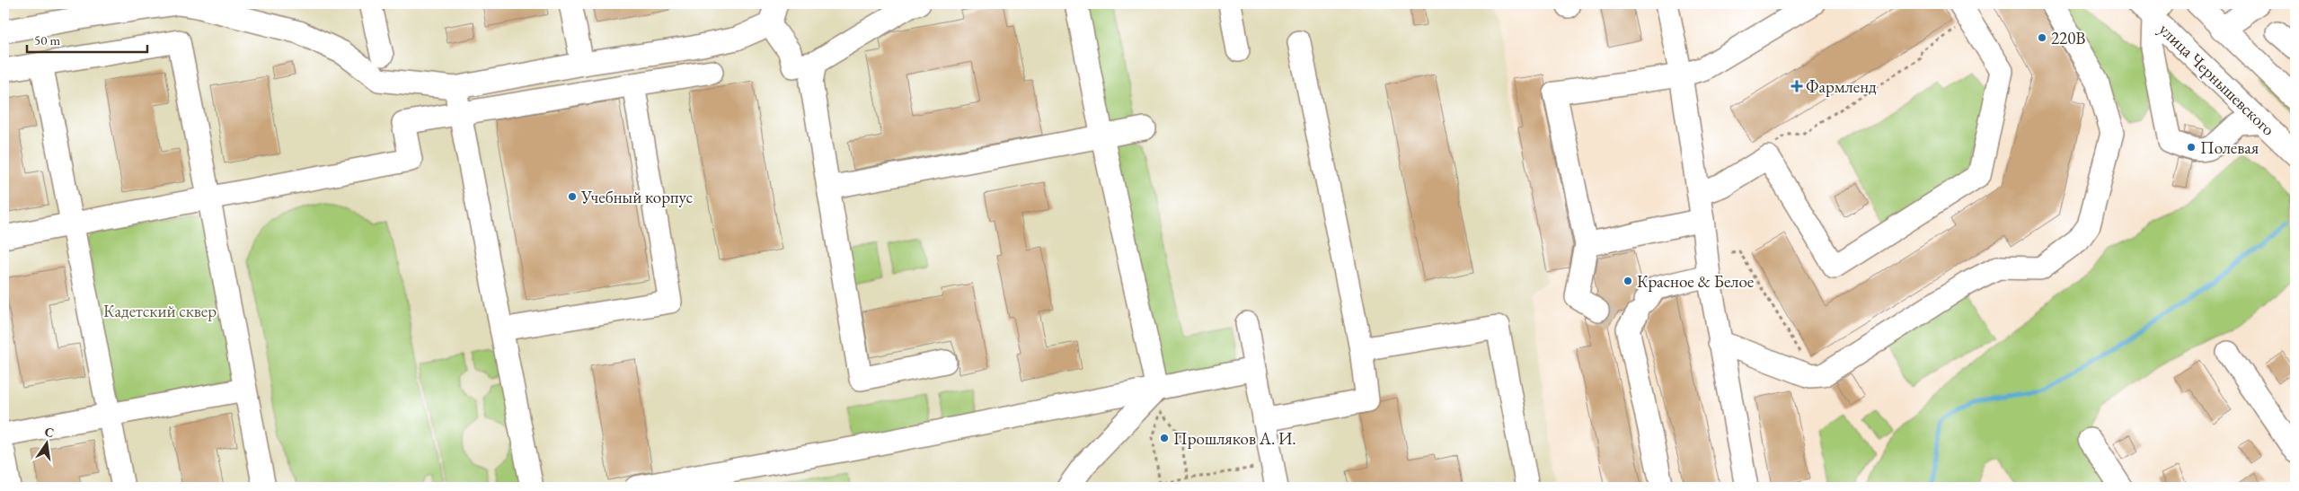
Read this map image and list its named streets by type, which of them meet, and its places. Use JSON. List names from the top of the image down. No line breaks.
{"streets":{"street":["улица Чернышевского"]},"parks":["Кадетский сквер"],"places":{"other":["220В","Полевая","Учебный корпус","Красное & Белое","Прошляков А. И."],"health":["Фармленд"]},"scale_bar":"50 m","north":"top"}
